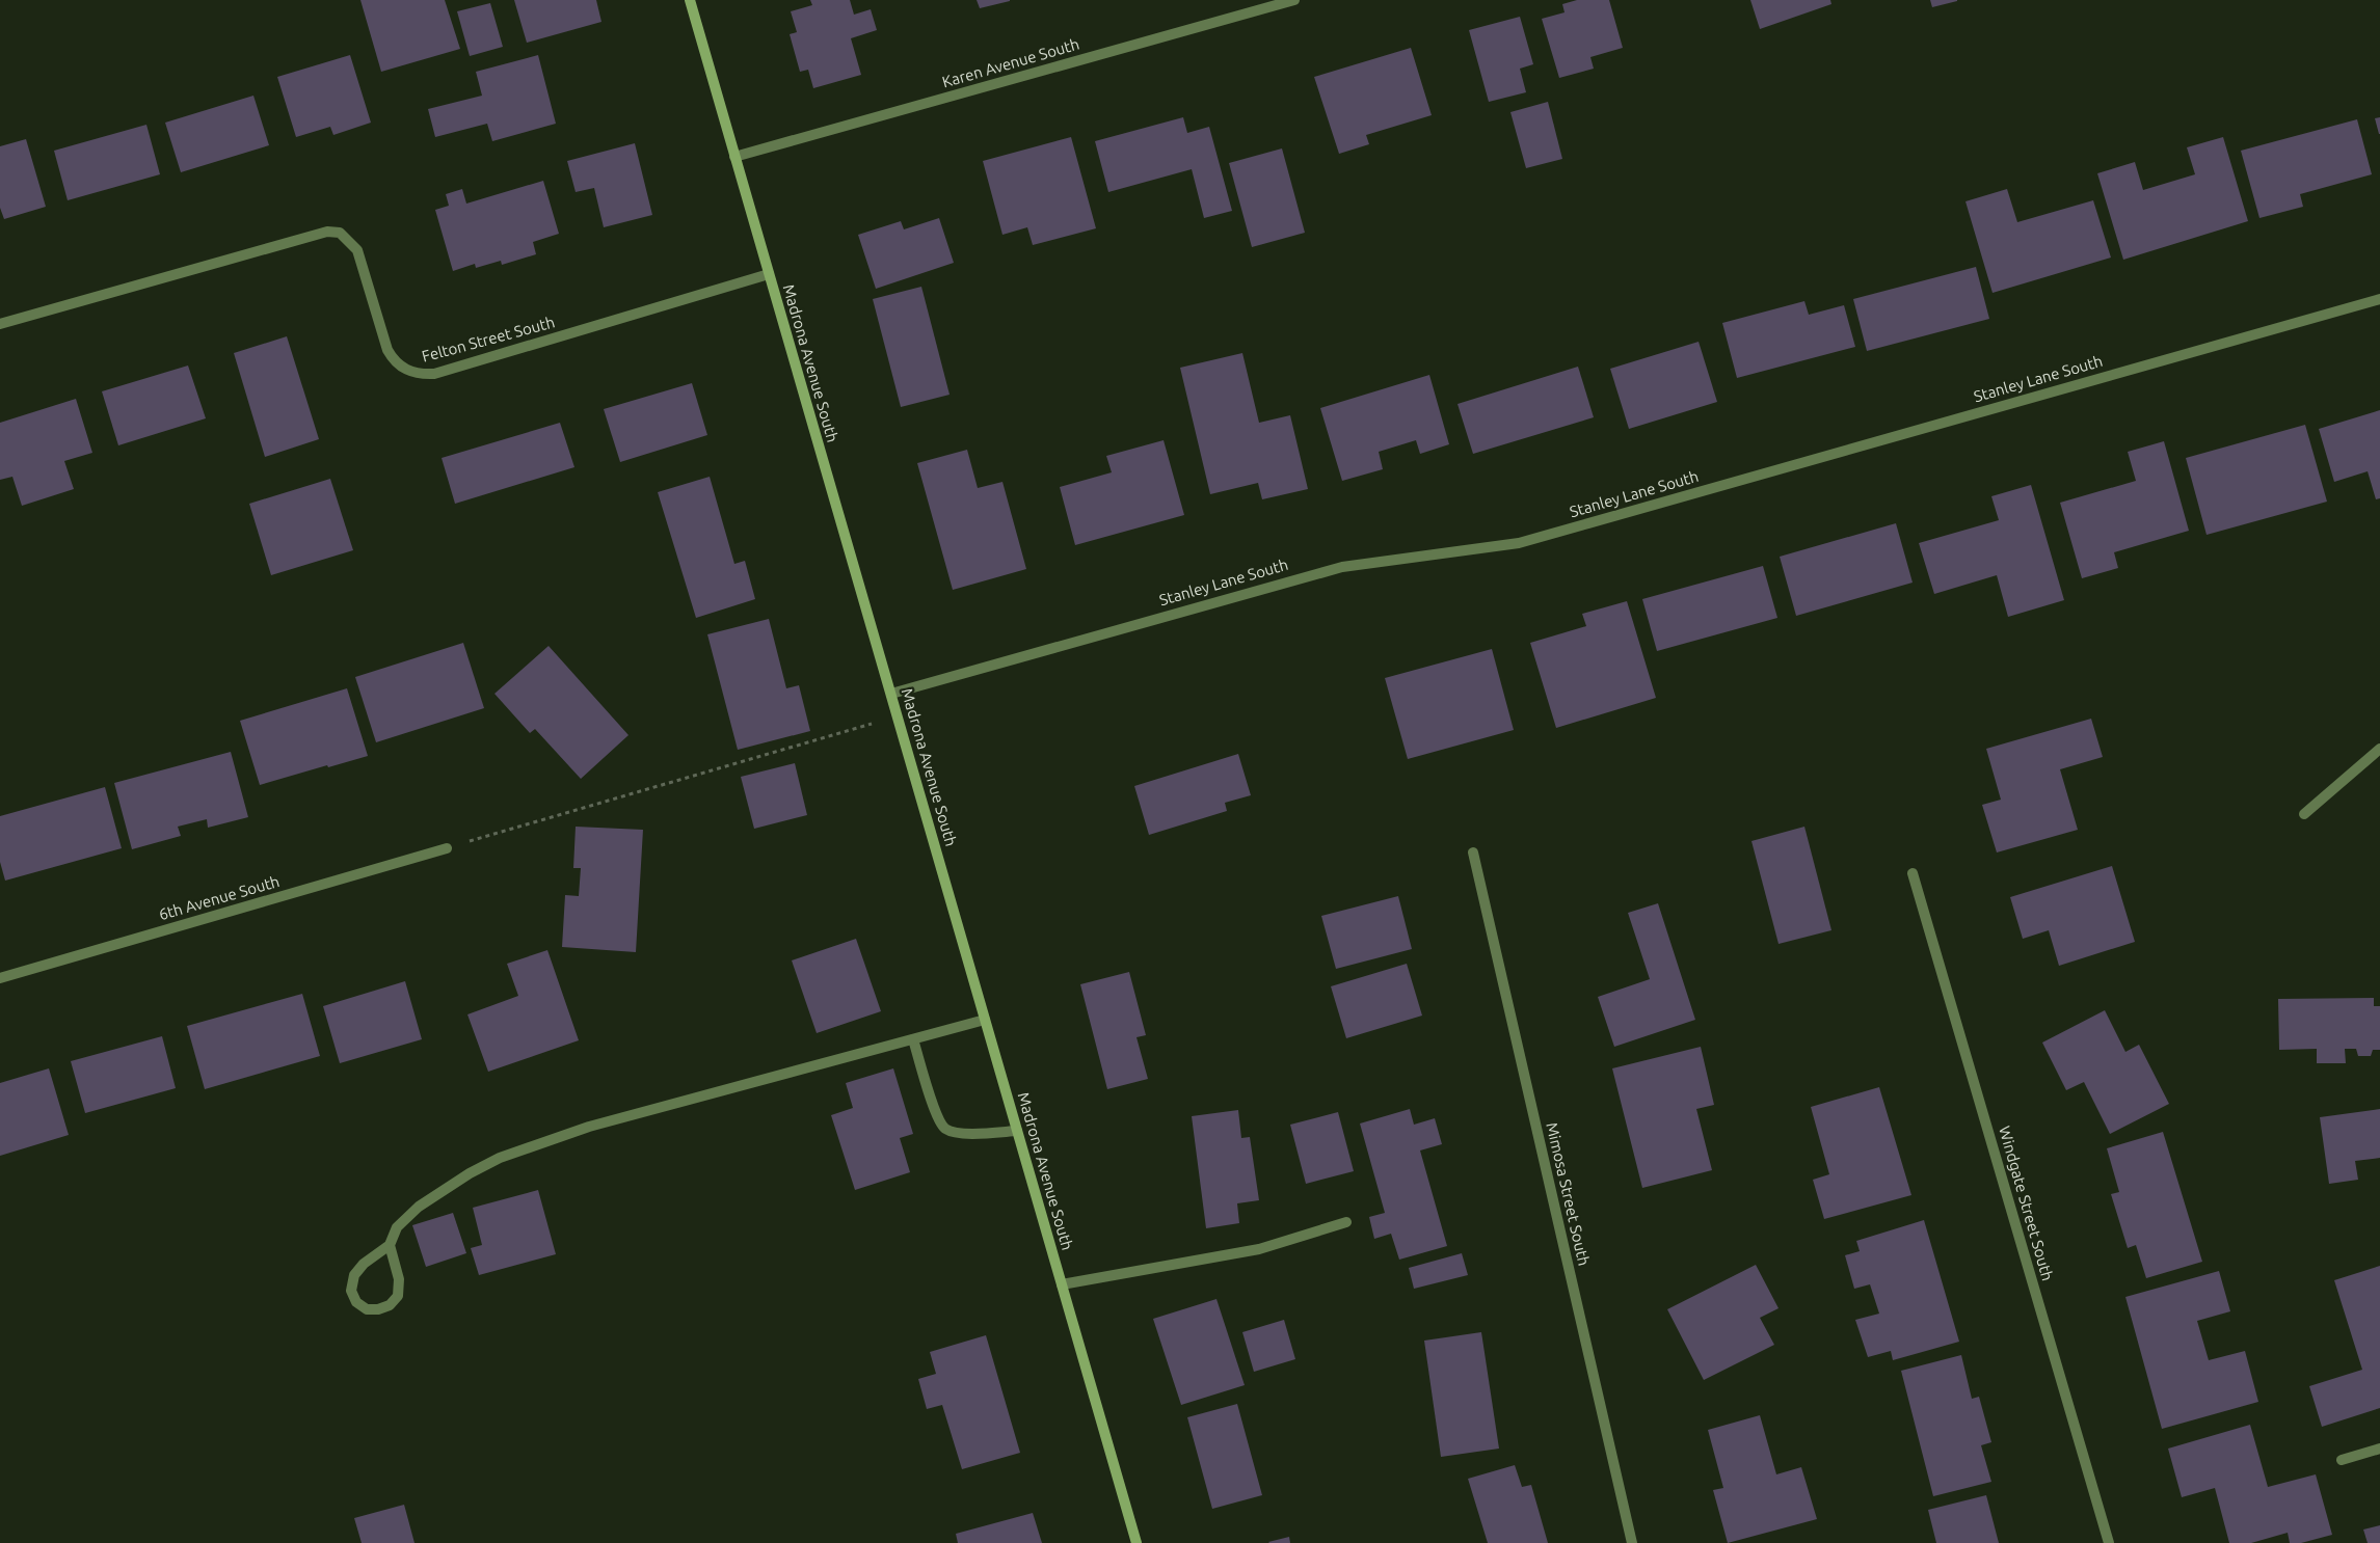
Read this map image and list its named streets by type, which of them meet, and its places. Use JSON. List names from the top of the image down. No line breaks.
{"streets":{"main road":["Madrona Avenue South"],"street":["Karen Avenue South","Felton Street South","Stanley Lane South","6th Avenue South","Mimosa Street South","Windgate Street South"]},"crossings":[["Karen Avenue South","Madrona Avenue South"],["Felton Street South","Madrona Avenue South"],["Madrona Avenue South","Stanley Lane South"]]}
